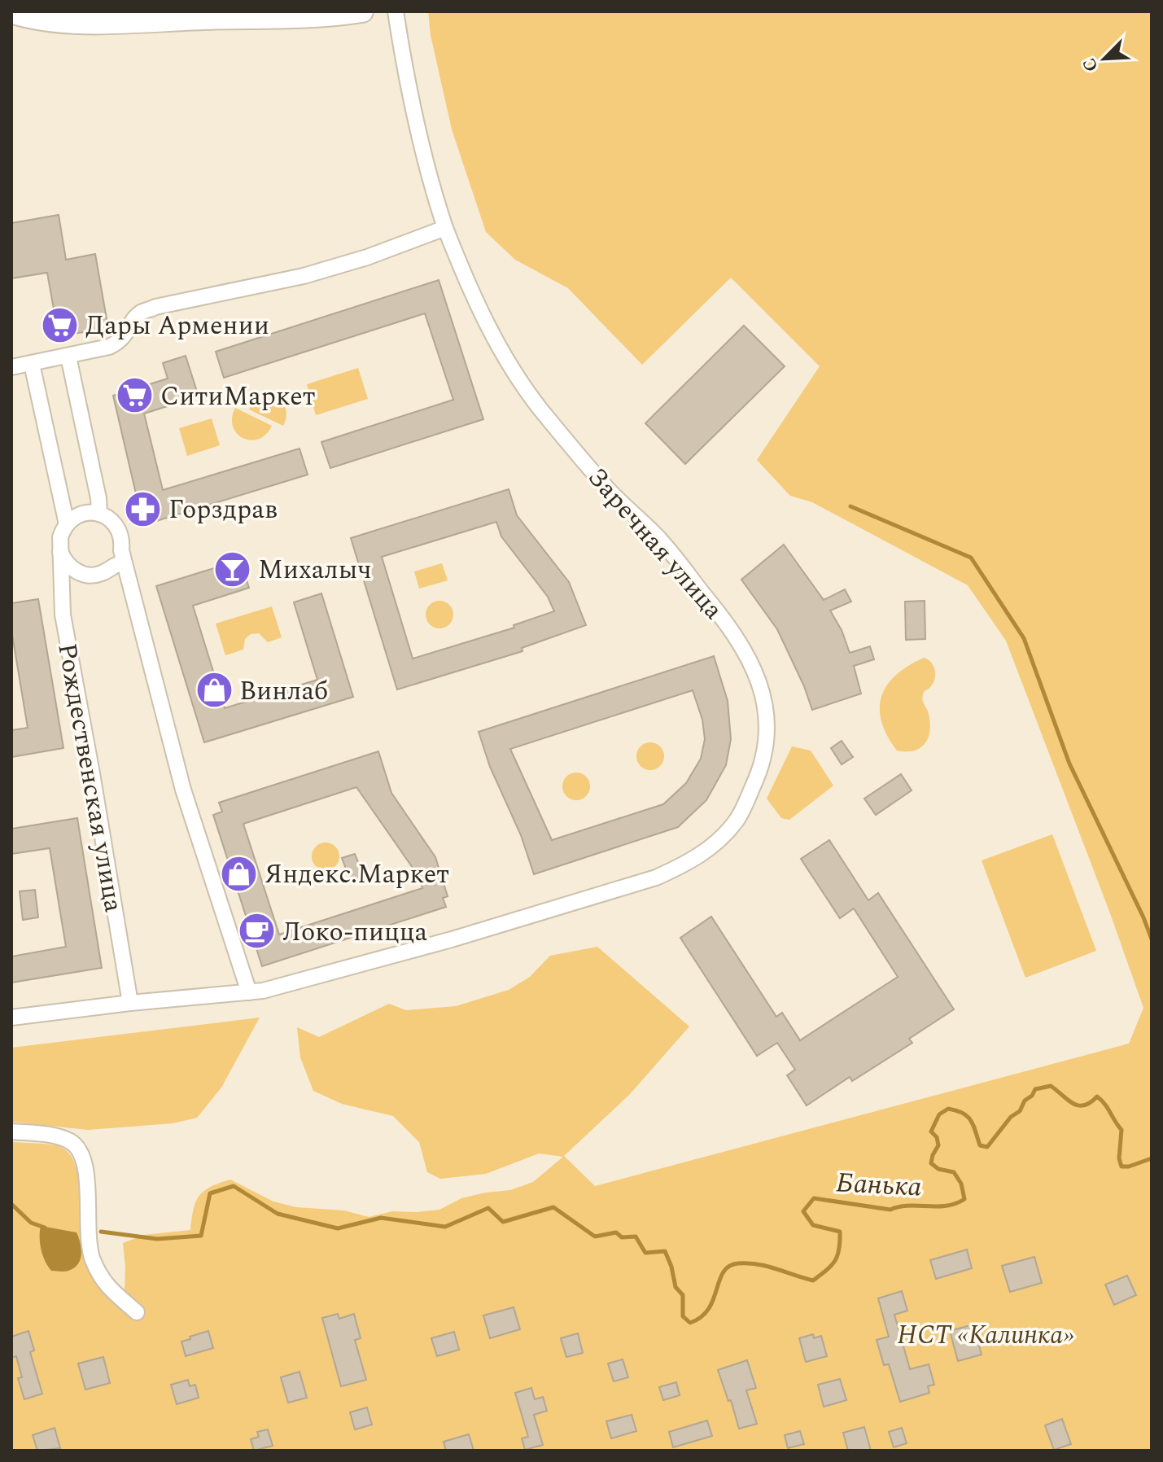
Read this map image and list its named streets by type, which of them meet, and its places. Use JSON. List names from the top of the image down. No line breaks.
{"streets":{"street":["Заречная улица","Рождественская улица"]},"crossings":[["Заречная улица","Рождественская улица"]],"water":["Банька"],"parks":["НСТ «Калинка»"],"places":{"supermarket":["Дары Армении","СитиМаркет"],"pharmacy":["Горздрав"],"bar":["Михалыч"],"shop":["Винлаб","Яндекс.Маркет"],"cafe":["Локо-пицца"]},"north":"bottom left"}
